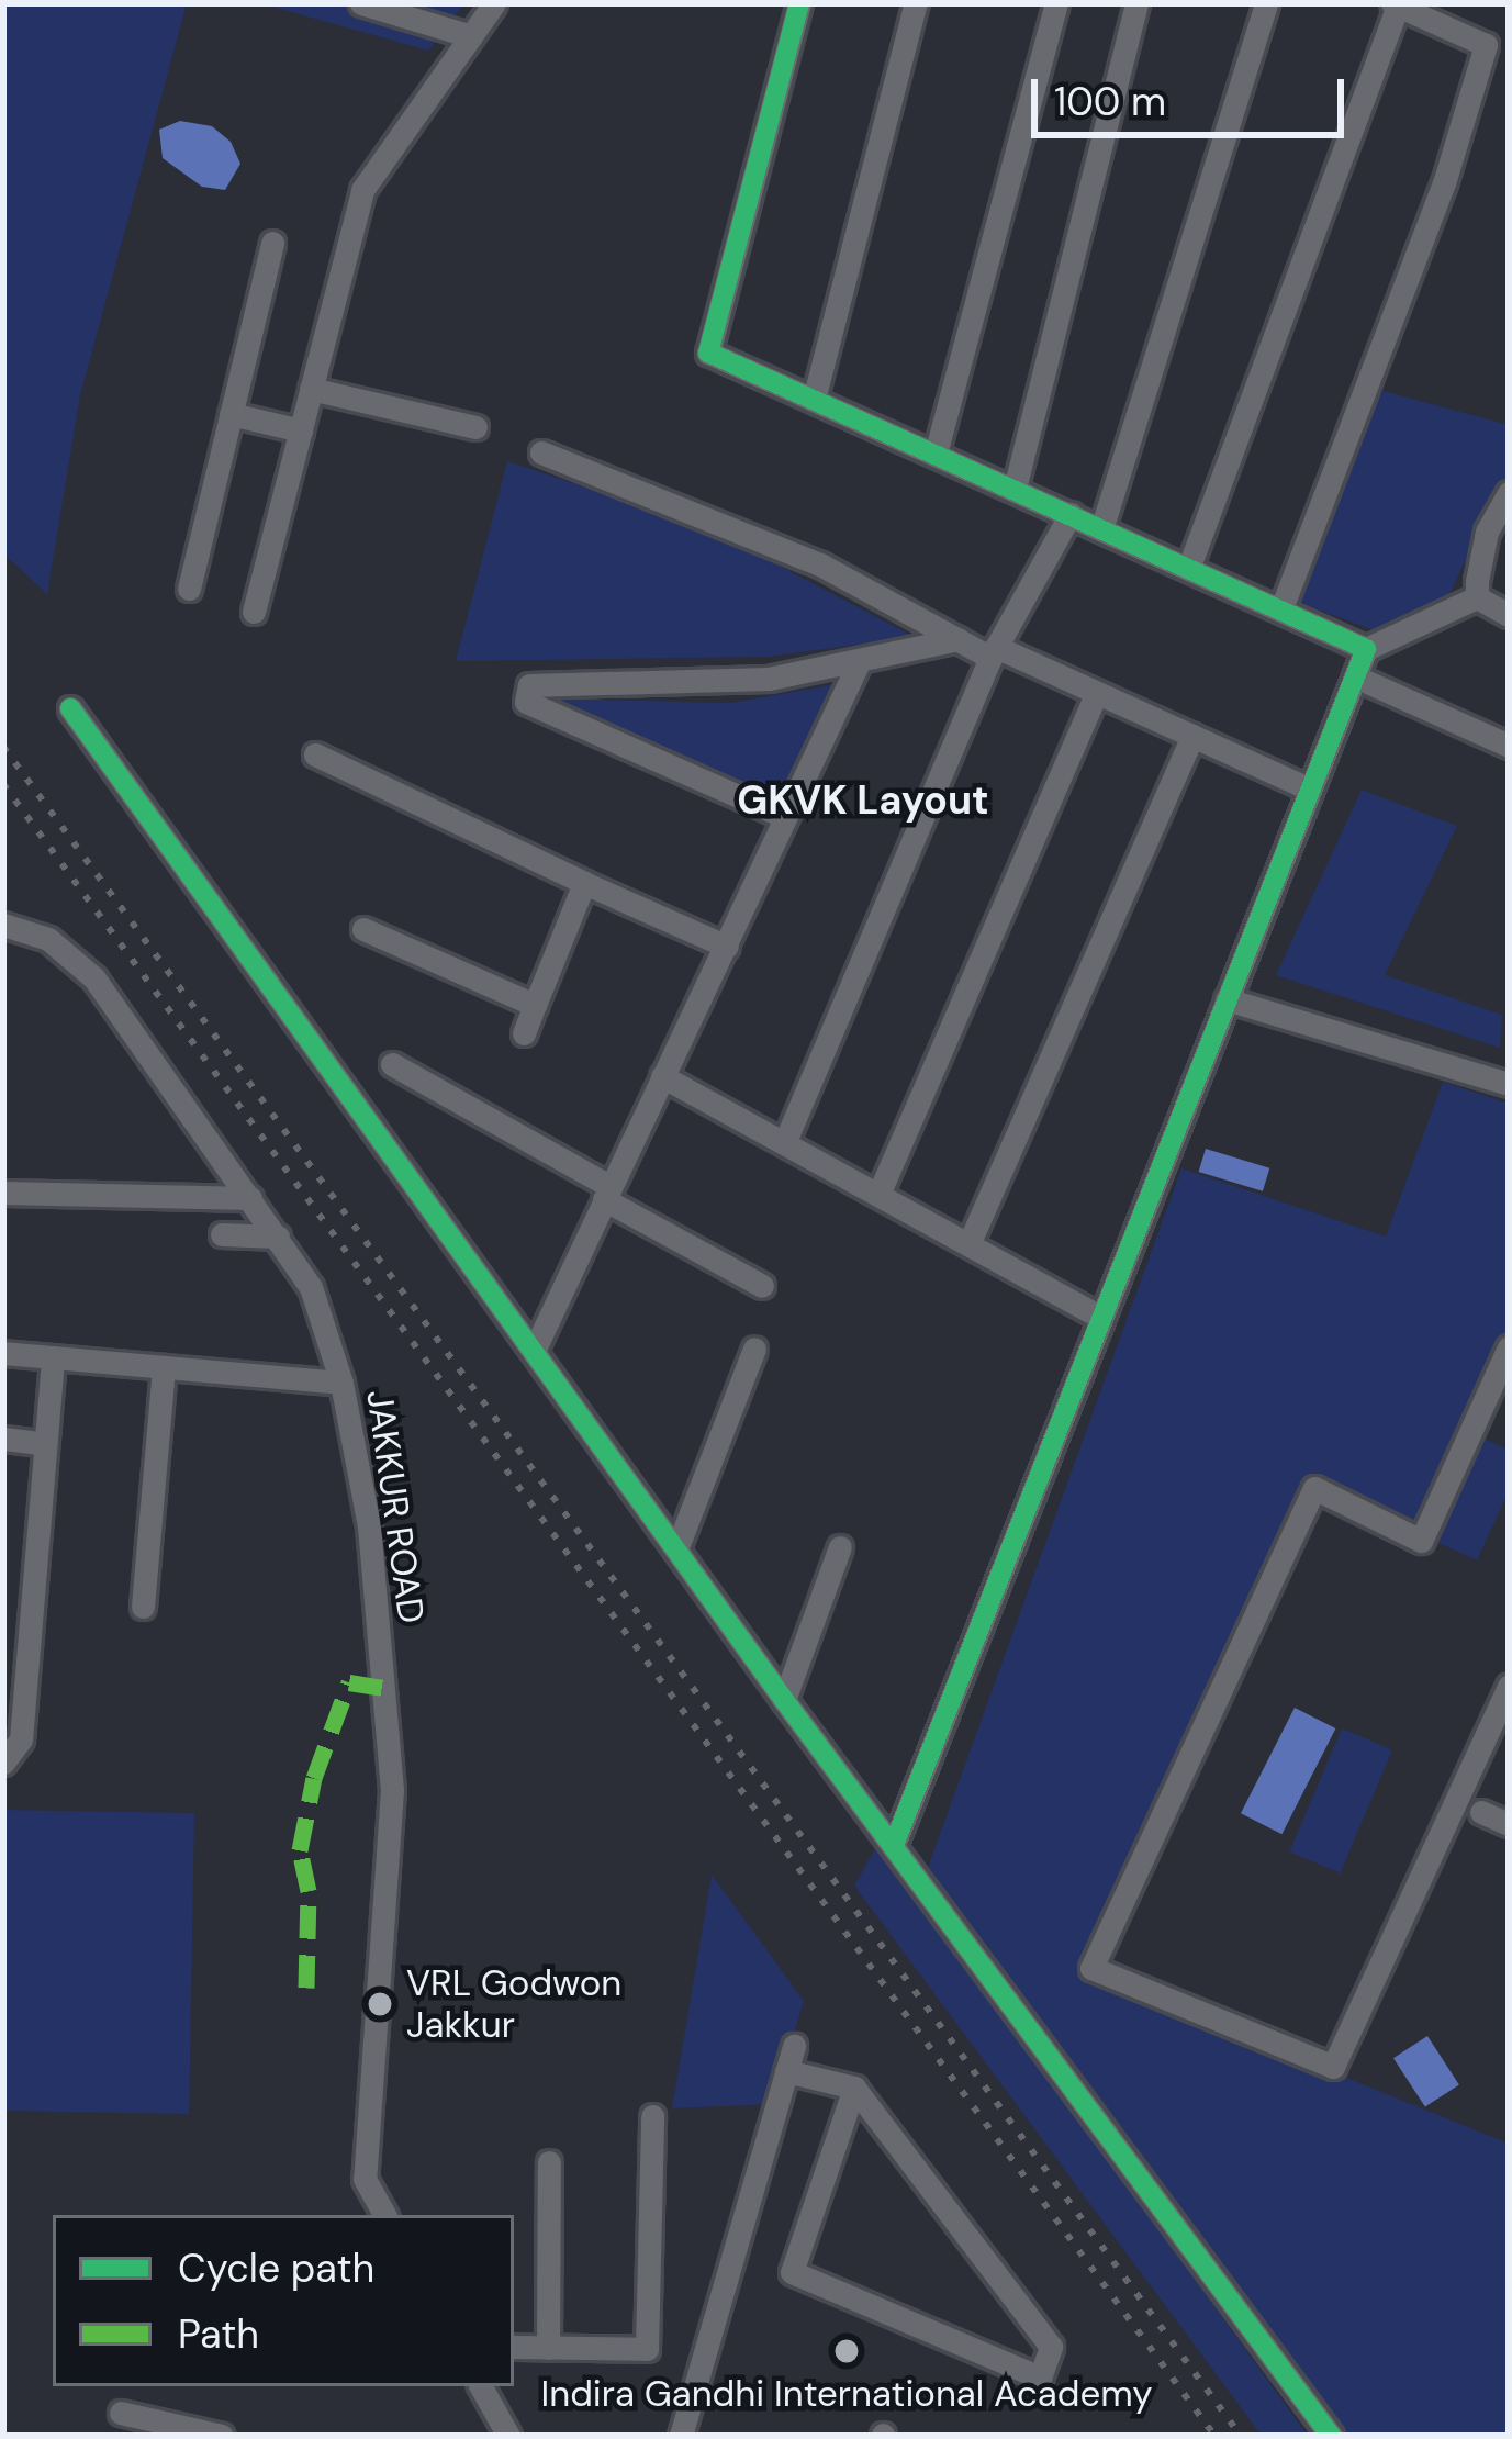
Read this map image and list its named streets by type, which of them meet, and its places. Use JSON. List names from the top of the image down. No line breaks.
{"streets":{"street":["JAKKUR ROAD"]},"districts":["GKVK Layout"],"places":["VRL Godwon Jakkur","Indira Gandhi International Academy"],"legend":["Cycle path","Path"],"scale_bar":"100 m"}
